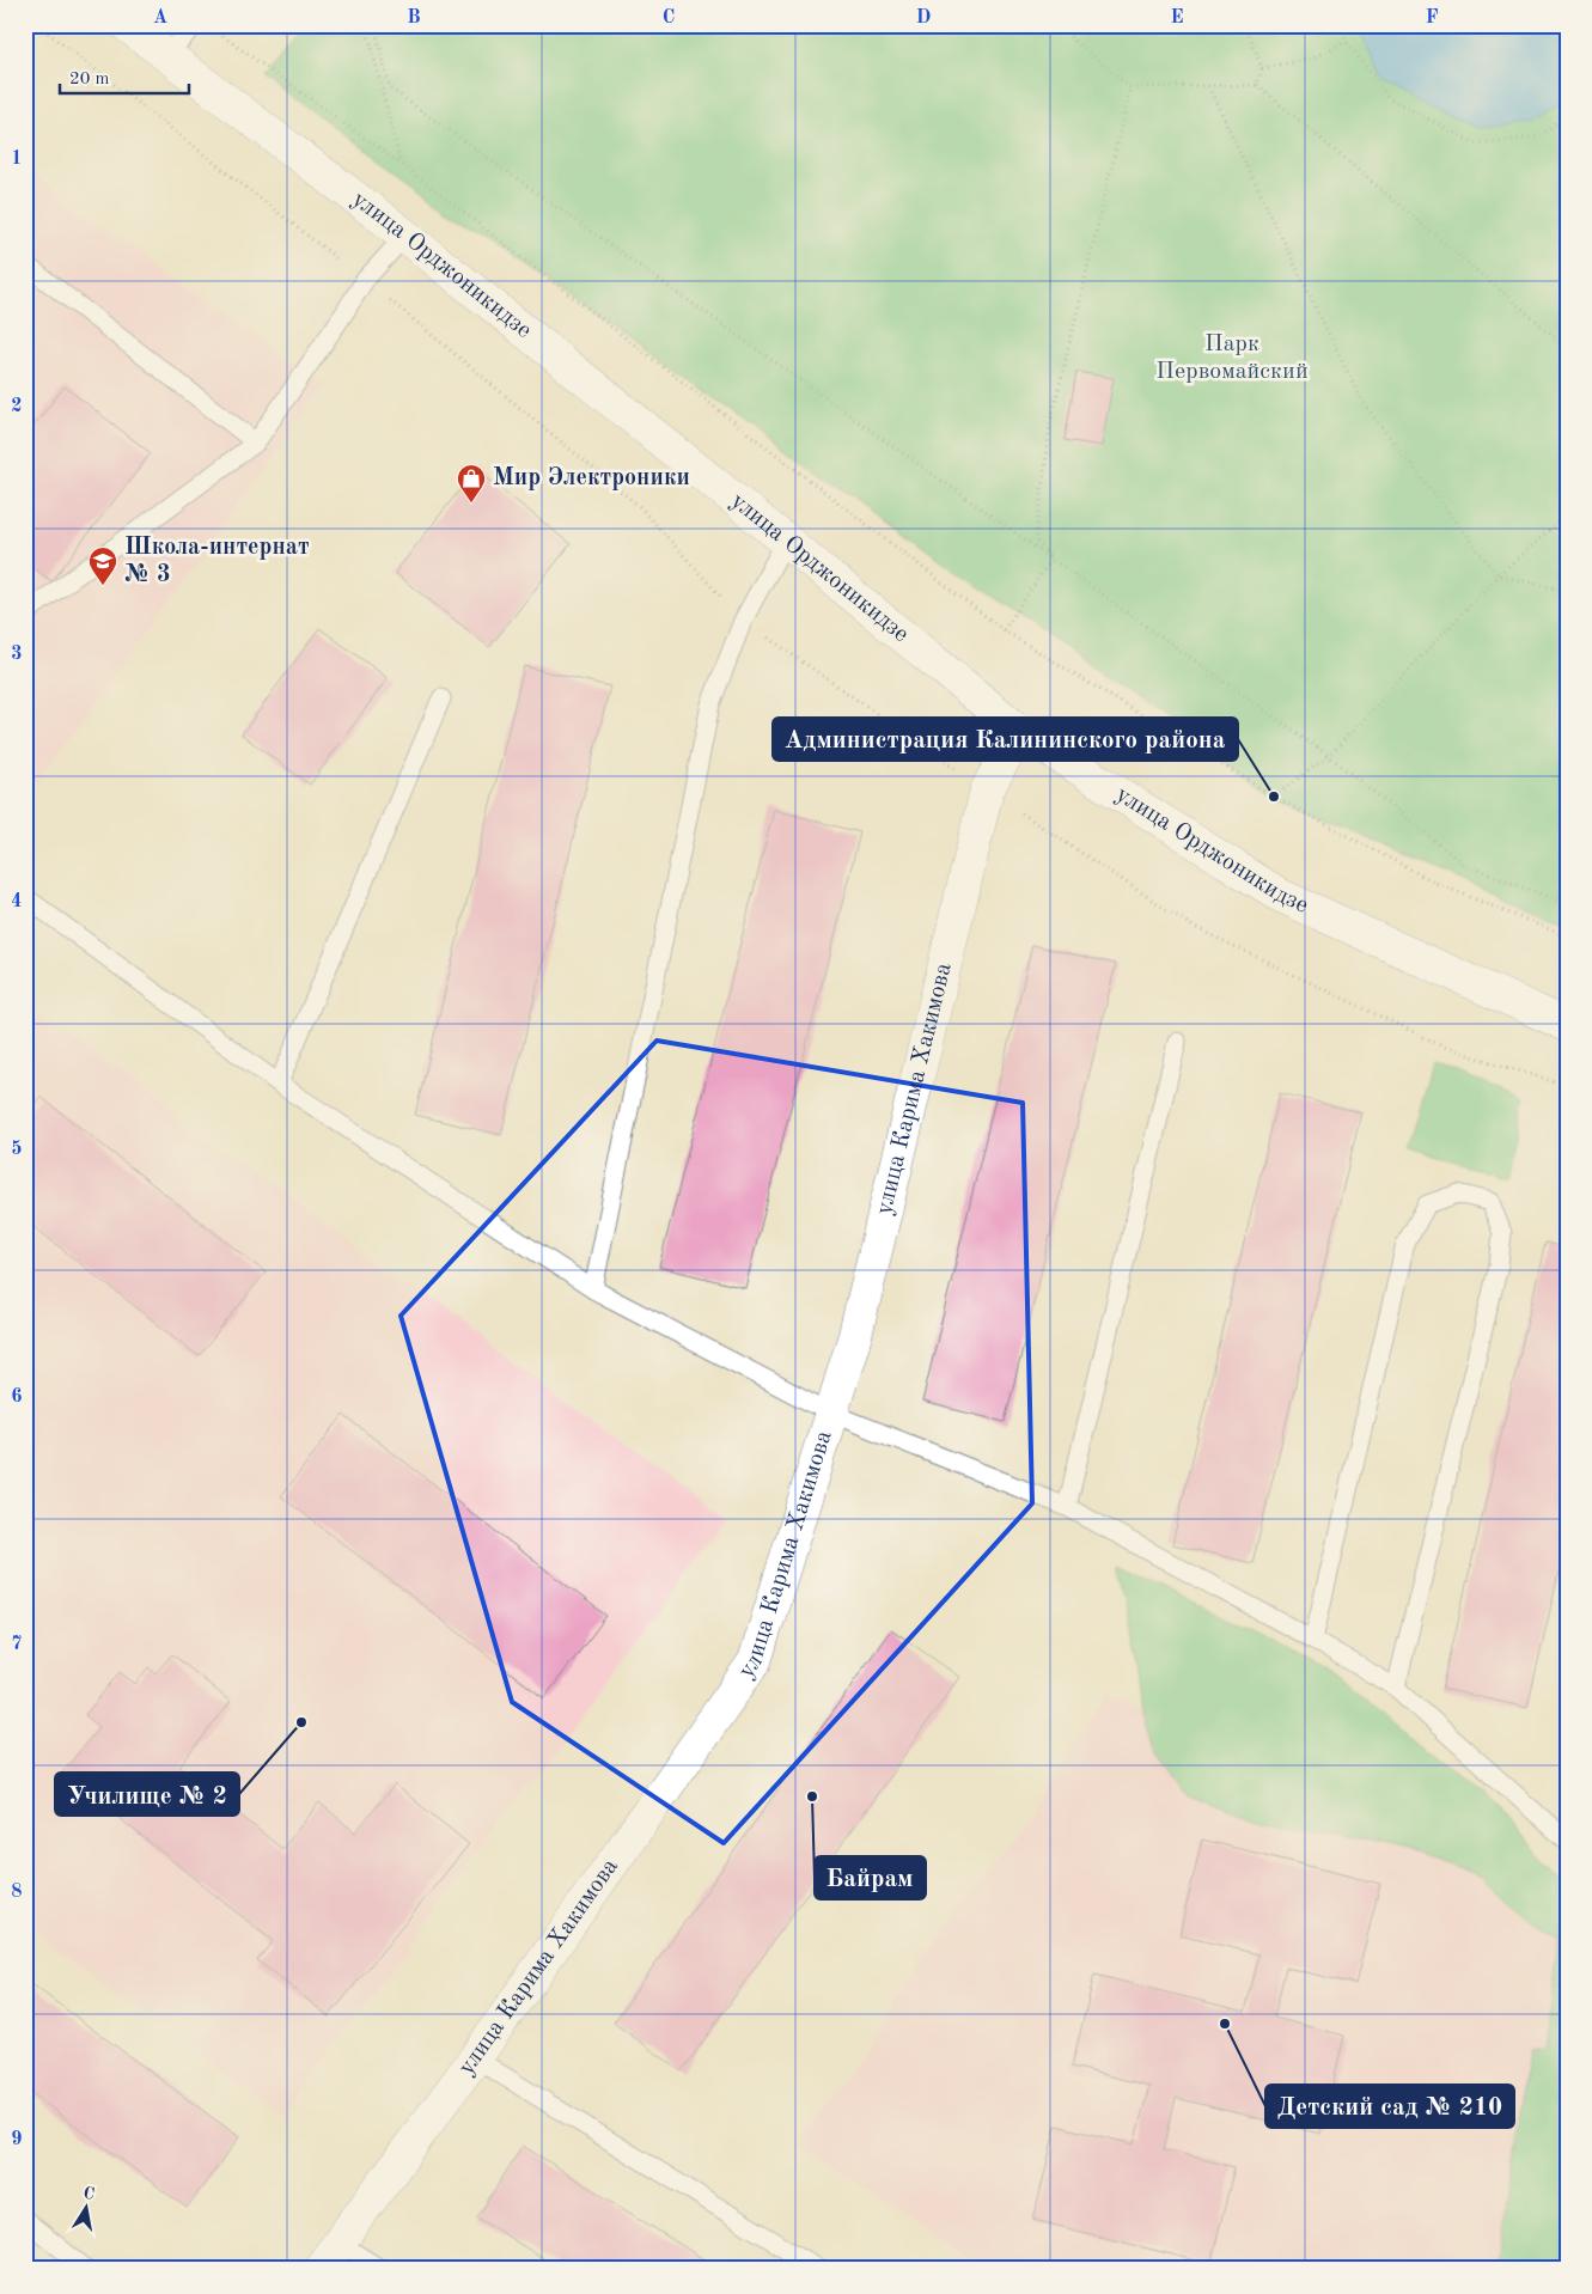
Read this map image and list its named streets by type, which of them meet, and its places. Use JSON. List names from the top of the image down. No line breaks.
{"streets":{"main road":["улица Орджоникидзе","улица Карима Хакимова"]},"crossings":[["улица Орджоникидзе","улица Карима Хакимова"]],"parks":["Парк Первомайский"],"places":{"shop":["Мир Электроники"],"school or university":["Школа-интернат № 3"],"other":["Администрация Калининского района","Училище № 2","Байрам","Детский сад № 210"]},"scale_bar":"20 m","north":"top","grid":{"columns":["A","B","C","D","E","F"],"rows":["1","2","3","4","5","6","7","8","9"]}}
